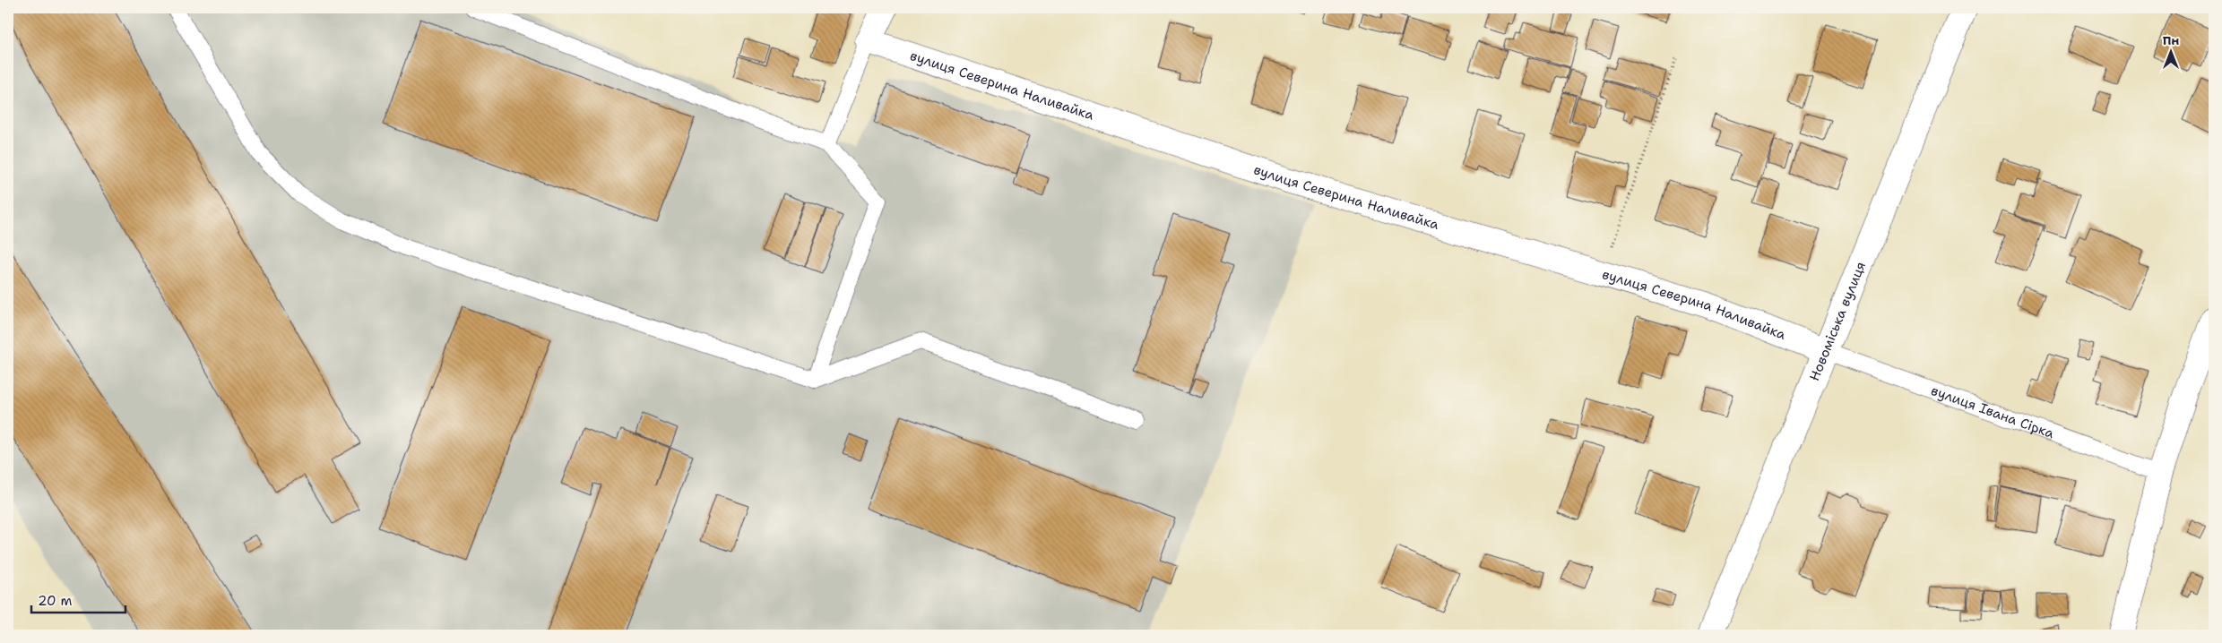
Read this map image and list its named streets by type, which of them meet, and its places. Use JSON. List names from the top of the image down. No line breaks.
{"streets":{"street":["вулиця Северина Наливайка","Новоміська вулиця"],"lane":["вулиця Івана Сірка"]},"crossings":[["вулиця Северина Наливайка","Новоміська вулиця"],["вулиця Северина Наливайка","вулиця Івана Сірка"],["Новоміська вулиця","вулиця Івана Сірка"]],"scale_bar":"20 m","north":"top"}
